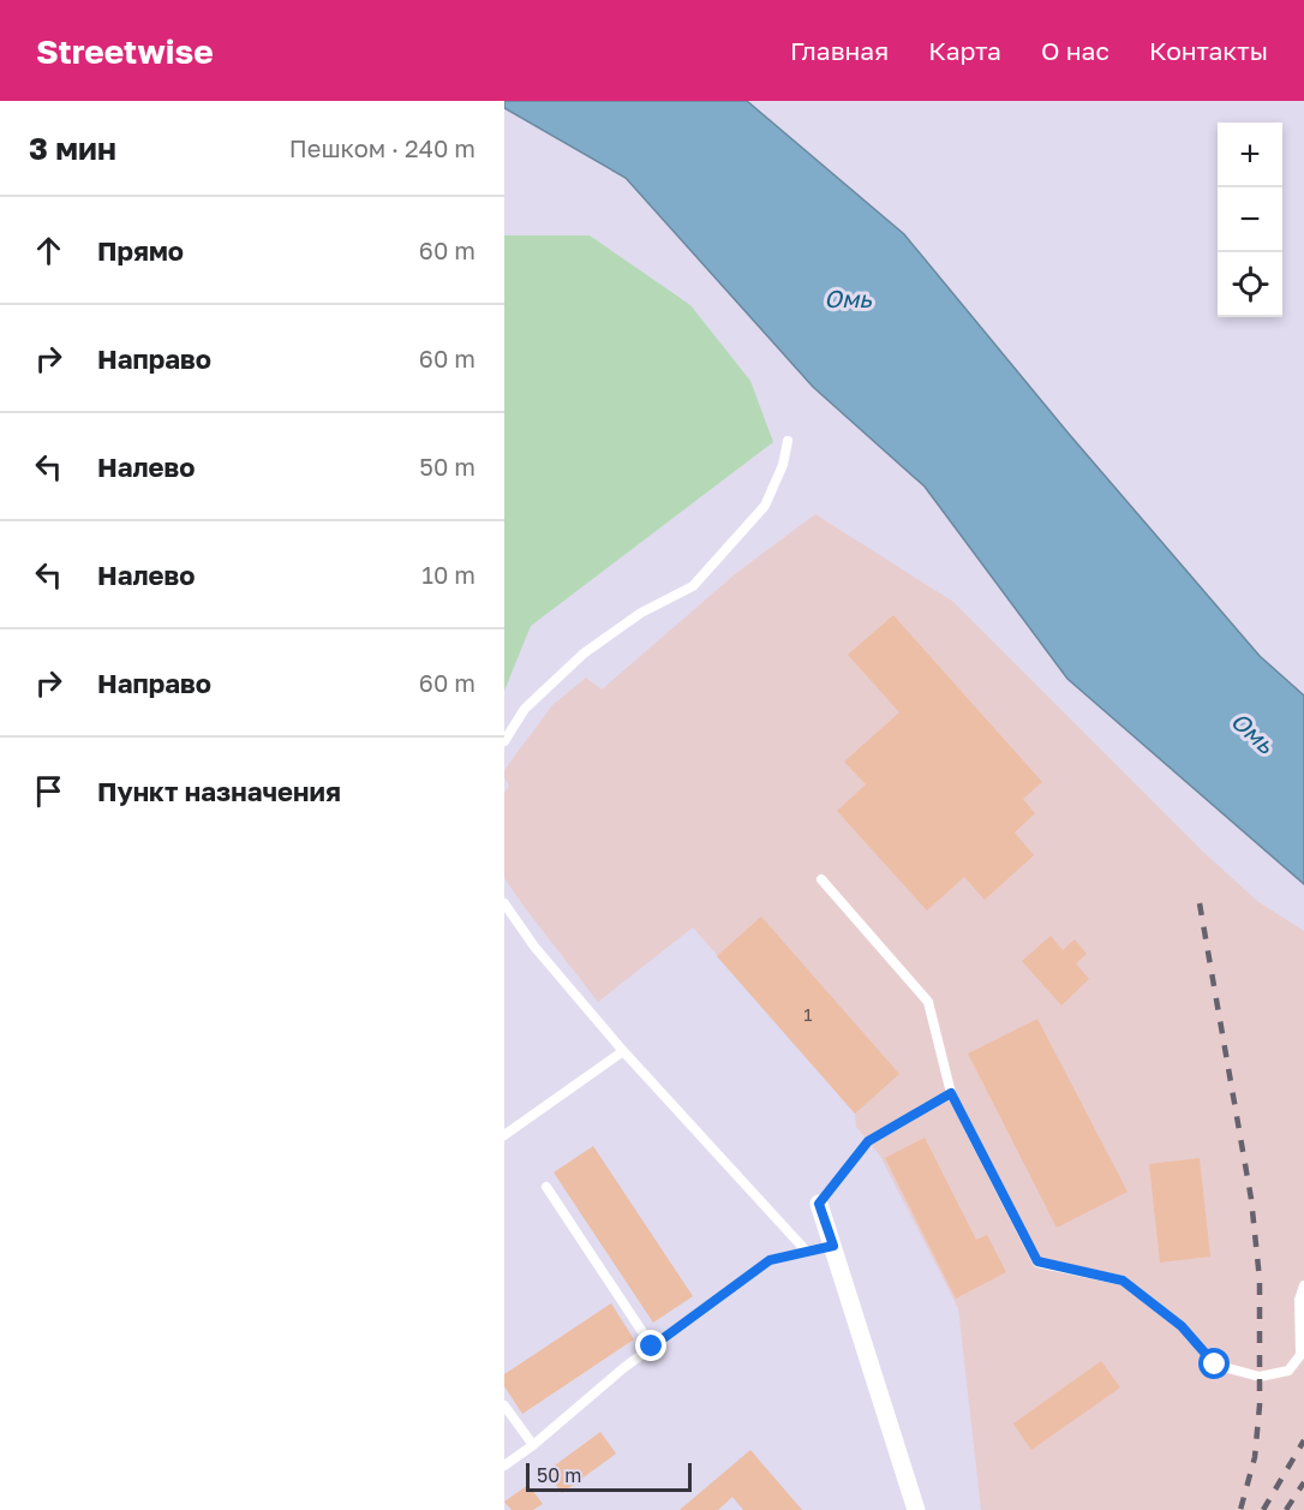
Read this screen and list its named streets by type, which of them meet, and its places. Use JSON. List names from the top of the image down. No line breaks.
{"water":["Омь"],"house_numbers":["1"],"scale_bar":"50 m","page":{"header":"Streetwise","nav":["Главная","Карта","О нас","Контакты"],"heading":["3 мин","Пешком · 240 m"],"map_buttons":["+","−"],"list":[["Прямо","60 m"],["Направо","60 m"],["Налево","50 m"],["Налево","10 m"],["Направо","60 m"],"Пункт назначения"],"scale":"50 m"}}
